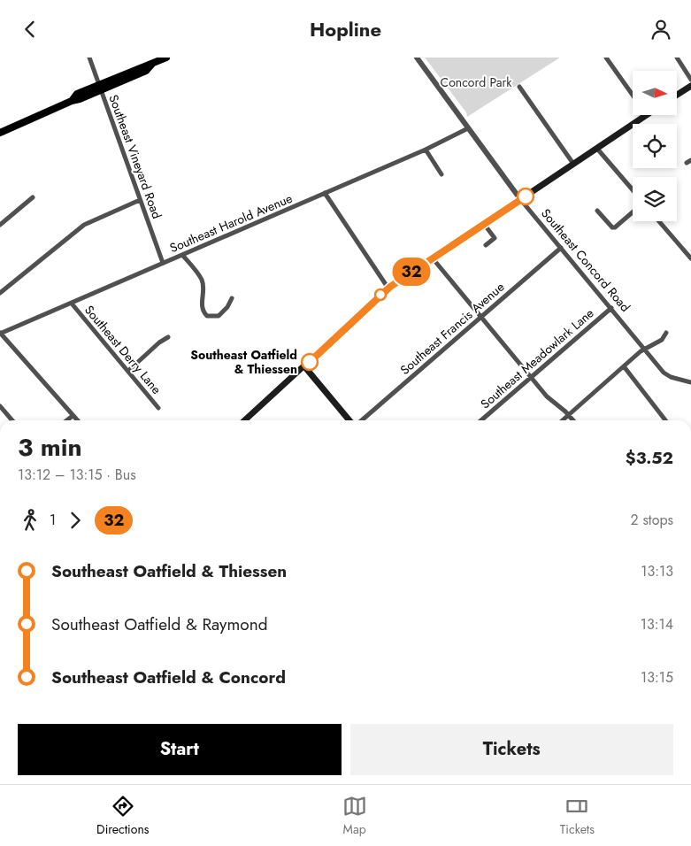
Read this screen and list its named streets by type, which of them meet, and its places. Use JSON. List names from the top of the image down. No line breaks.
{"streets":{"street":["Southeast Vineyard Road","Southeast Harold Avenue","Southeast Concord Road","Southeast Francis Avenue","Southeast Derry Lane","Southeast Meadowlark Lane"]},"crossings":[["Southeast Vineyard Road","Southeast Harold Avenue"],["Southeast Harold Avenue","Southeast Concord Road"],["Southeast Harold Avenue","Southeast Derry Lane"],["Southeast Concord Road","Southeast Francis Avenue"],["Southeast Concord Road","Southeast Meadowlark Lane"]],"parks":["Concord Park"],"places":["Southeast Oatfield & Thiessen"],"lines":["bus line 32"],"north":"right","page":{"header":"Hopline","on_map":"32","heading":["3 min","13:12 – 13:15 · Bus","$3.52"],"legs":["1","32","2 stops"],"list":[{"name":"Southeast Oatfield & Thiessen","value":"13:13"},{"name":"Southeast Oatfield & Raymond","value":"13:14"},{"name":"Southeast Oatfield & Concord","value":"13:15"}],"buttons":["Start","Tickets"],"tabs":["Directions","Map","Tickets"]}}
